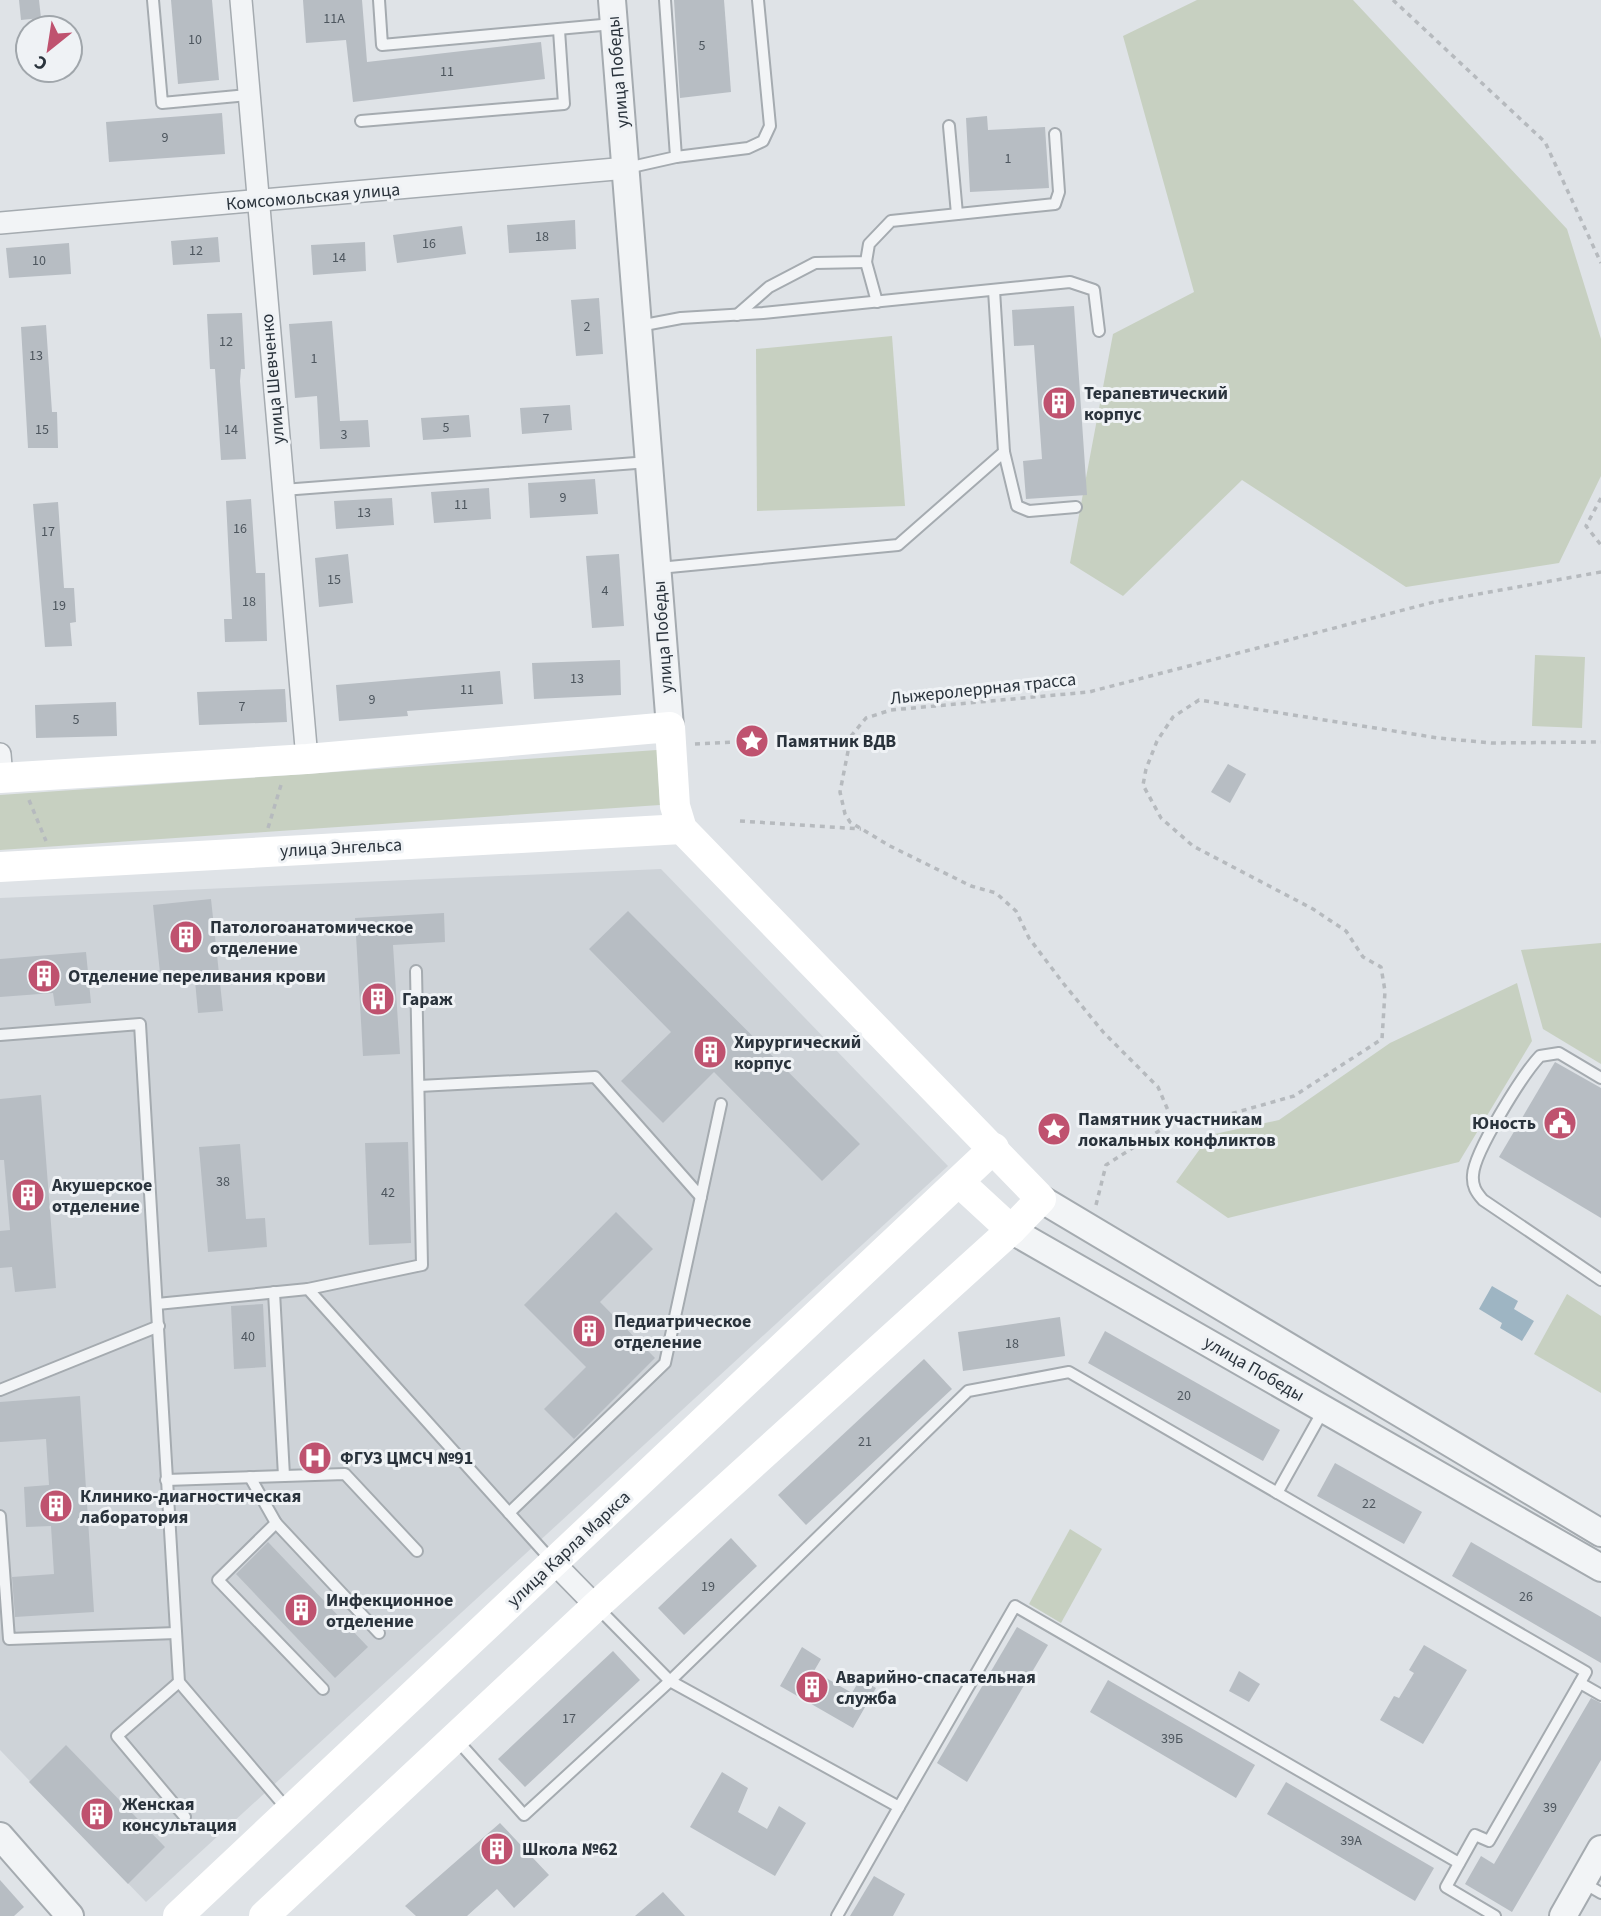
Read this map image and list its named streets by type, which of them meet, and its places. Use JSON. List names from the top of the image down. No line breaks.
{"streets":{"main road":["улица Победы","улица Энгельса","улица Карла Маркса"],"street":["Комсомольская улица","улица Шевченко"],"path":["Лыжеролеррная трасса"]},"crossings":[["улица Победы","Комсомольская улица"],["улица Победы","улица Энгельса"],["улица Победы","улица Карла Маркса"],["Комсомольская улица","улица Шевченко"]],"places":{"building":["Терапевтический корпус","Патологоанатомическое отделение","Отделение переливания крови","Гараж","Хирургический корпус","Акушерское отделение","Педиатрическое отделение","Клинико-диагностическая лаборатория","Инфекционное отделение","Аварийно-спасательная служба","Женская консультация","Школа №62"],"place":["Памятник ВДВ","Памятник участникам локальных конфликтов"],"public building":["Юность"],"hospital":["ФГУЗ ЦМСЧ №91"]},"house_numbers":["11А","10","5","11","9","1","18","16","12","14","10","2","12","13","1","7","5","15","14","3","9","11","13","16","17","15","4","18","19","13","11","9","7","5","38","42","40","18","20","21","22","19","26","17","39Б","39","39А"],"north":"bottom left"}
